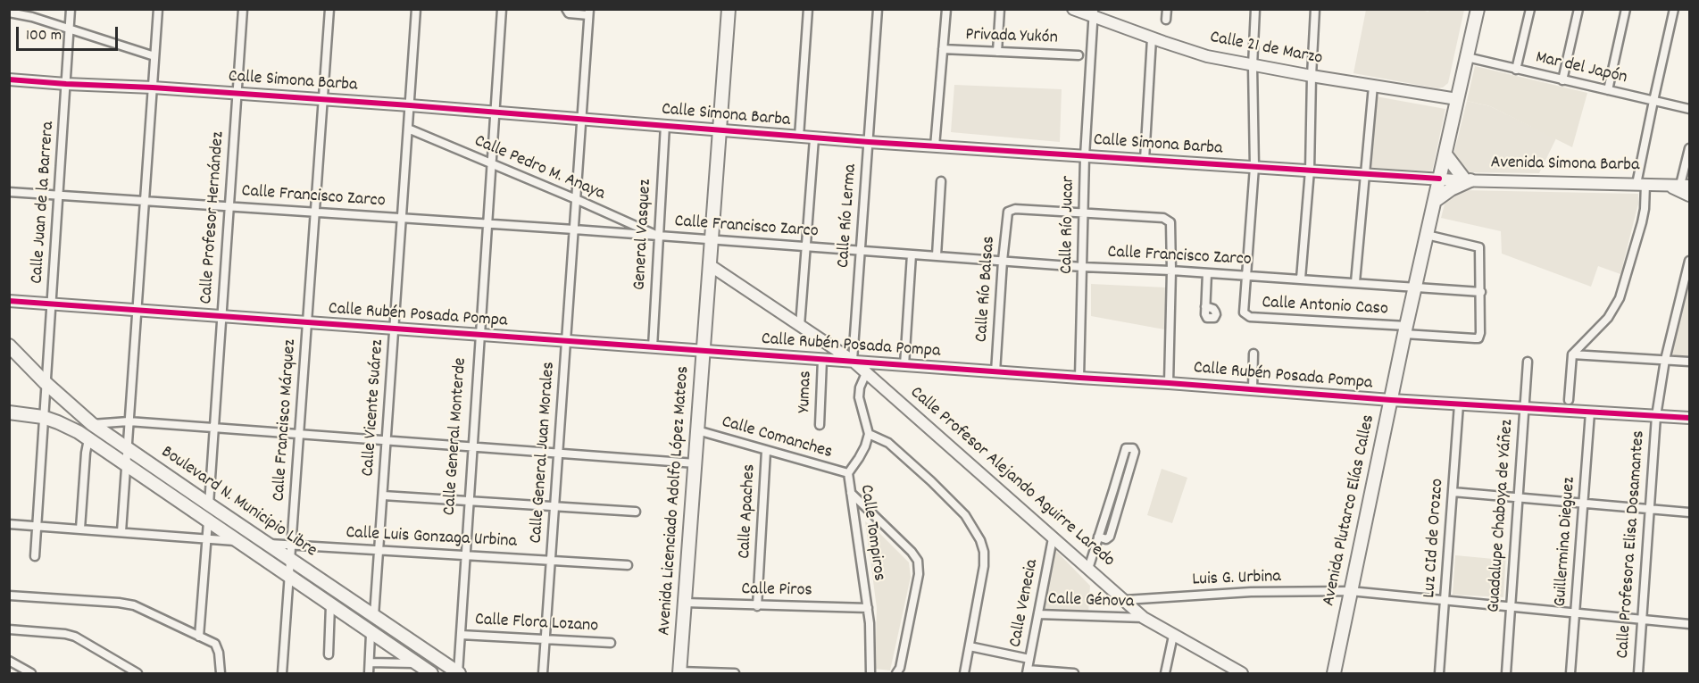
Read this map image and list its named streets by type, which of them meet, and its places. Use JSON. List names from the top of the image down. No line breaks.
{"streets":{"main road":["Avenida Licenciado Adolfo López Mateos","Boulevard N. Municipio Libre","Avenida Plutarco Elías Calles"],"street":["Privada Yukón","Calle 21 de Marzo","Mar del Japón","Calle Simona Barba","Avenida Simona Barba","Calle Pedro M. Anaya","Calle Francisco Zarco","Calle Juan de la Barrera","Calle Río Lerma","Calle Profesor Hernández","Calle Río Jucar","General Vasquez","Calle Río Balsas","Calle Antonio Caso","Calle Rubén Posada Pompa","Yumas","Calle Vicente Suárez","Calle Francisco Márquez","Calle General Monterde","Calle Comanches","Calle General Juan Morales","Calle Profesor Alejando Aguirre Laredo","Calle Apaches","Guadalupe Chaboya de Yáñez","Calle Tompiros","Calle Luis Gonzaga Urbina","Luz CId de Orozco","Guillermina Dieguez","Calle Profesora Elisa Dosamantes","Luis G. Urbina","Calle Piros","Calle Génova","Calle Venecia","Calle Flora Lozano"]},"crossings":[["Calle 21 de Marzo","Calle Río Jucar"],["Calle 21 de Marzo","Avenida Plutarco Elías Calles"],["Mar del Japón","Avenida Plutarco Elías Calles"],["Calle Simona Barba","Avenida Simona Barba"],["Calle Simona Barba","Calle Juan de la Barrera"],["Calle Simona Barba","Calle Río Lerma"],["Calle Simona Barba","Calle Profesor Hernández"],["Calle Simona Barba","Calle Río Jucar"],["Calle Simona Barba","General Vasquez"],["Calle Simona Barba","Calle Vicente Suárez"],["Calle Simona Barba","Calle Francisco Márquez"],["Calle Simona Barba","Calle General Monterde"],["Calle Simona Barba","Calle General Juan Morales"],["Calle Simona Barba","Avenida Licenciado Adolfo López Mateos"],["Calle Simona Barba","Avenida Plutarco Elías Calles"],["Avenida Simona Barba","Avenida Plutarco Elías Calles"],["Calle Pedro M. Anaya","Calle Francisco Zarco"],["Calle Pedro M. Anaya","General Vasquez"],["Calle Pedro M. Anaya","Calle Vicente Suárez"],["Calle Pedro M. Anaya","Calle General Monterde"],["Calle Pedro M. Anaya","Calle General Juan Morales"],["Calle Francisco Zarco","Calle Juan de la Barrera"],["Calle Francisco Zarco","Calle Río Lerma"],["Calle Francisco Zarco","Calle Profesor Hernández"],["Calle Francisco Zarco","Calle Río Jucar"],["Calle Francisco Zarco","General Vasquez"],["Calle Francisco Zarco","Calle Río Balsas"],["Calle Francisco Zarco","Calle Antonio Caso"],["Calle Francisco Zarco","Calle Vicente Suárez"],["Calle Francisco Zarco","Calle Francisco Márquez"],["Calle Francisco Zarco","Calle General Monterde"],["Calle Francisco Zarco","Calle General Juan Morales"],["Calle Francisco Zarco","Avenida Licenciado Adolfo López Mateos"],["Calle Francisco Zarco","Avenida Plutarco Elías Calles"],["Calle Juan de la Barrera","Calle Rubén Posada Pompa"],["Calle Juan de la Barrera","Boulevard N. Municipio Libre"],["Calle Río Lerma","Calle Rubén Posada Pompa"],["Calle Río Lerma","Calle Profesor Alejando Aguirre Laredo"],["Calle Profesor Hernández","Calle Rubén Posada Pompa"],["Calle Profesor Hernández","Boulevard N. Municipio Libre"],["Calle Río Jucar","Calle Río Balsas"],["Calle Río Jucar","Calle Rubén Posada Pompa"],["General Vasquez","Calle Rubén Posada Pompa"],["Calle Río Balsas","Calle Rubén Posada Pompa"],["Calle Antonio Caso","Avenida Plutarco Elías Calles"],["Calle Rubén Posada Pompa","Yumas"],["Calle Rubén Posada Pompa","Calle Vicente Suárez"],["Calle Rubén Posada Pompa","Calle Francisco Márquez"],["Calle Rubén Posada Pompa","Calle General Monterde"],["Calle Rubén Posada Pompa","Calle General Juan Morales"],["Calle Rubén Posada Pompa","Calle Profesor Alejando Aguirre Laredo"],["Calle Rubén Posada Pompa","Avenida Licenciado Adolfo López Mateos"],["Calle Rubén Posada Pompa","Avenida Plutarco Elías Calles"],["Calle Rubén Posada Pompa","Guadalupe Chaboya de Yáñez"],["Calle Rubén Posada Pompa","Luz CId de Orozco"],["Calle Rubén Posada Pompa","Guillermina Dieguez"],["Calle Rubén Posada Pompa","Calle Profesora Elisa Dosamantes"],["Calle Vicente Suárez","Boulevard N. Municipio Libre"],["Calle Vicente Suárez","Calle Luis Gonzaga Urbina"],["Calle Francisco Márquez","Boulevard N. Municipio Libre"],["Calle Francisco Márquez","Calle Luis Gonzaga Urbina"],["Calle General Monterde","Boulevard N. Municipio Libre"],["Calle General Monterde","Calle Luis Gonzaga Urbina"],["Calle General Monterde","Calle Flora Lozano"],["Calle Comanches","Avenida Licenciado Adolfo López Mateos"],["Calle Comanches","Calle Apaches"],["Calle Comanches","Calle Tompiros"],["Calle General Juan Morales","Calle Luis Gonzaga Urbina"],["Calle General Juan Morales","Calle Flora Lozano"],["Calle Profesor Alejando Aguirre Laredo","Avenida Licenciado Adolfo López Mateos"],["Calle Profesor Alejando Aguirre Laredo","Luis G. Urbina"],["Calle Profesor Alejando Aguirre Laredo","Calle Génova"],["Calle Profesor Alejando Aguirre Laredo","Calle Venecia"],["Avenida Licenciado Adolfo López Mateos","Calle Piros"],["Boulevard N. Municipio Libre","Calle Luis Gonzaga Urbina"],["Avenida Plutarco Elías Calles","Luis G. Urbina"],["Calle Apaches","Calle Piros"],["Guadalupe Chaboya de Yáñez","Luis G. Urbina"],["Calle Tompiros","Calle Piros"],["Luz CId de Orozco","Luis G. Urbina"],["Guillermina Dieguez","Luis G. Urbina"],["Calle Profesora Elisa Dosamantes","Luis G. Urbina"],["Calle Génova","Calle Venecia"]],"scale_bar":"100 m"}
